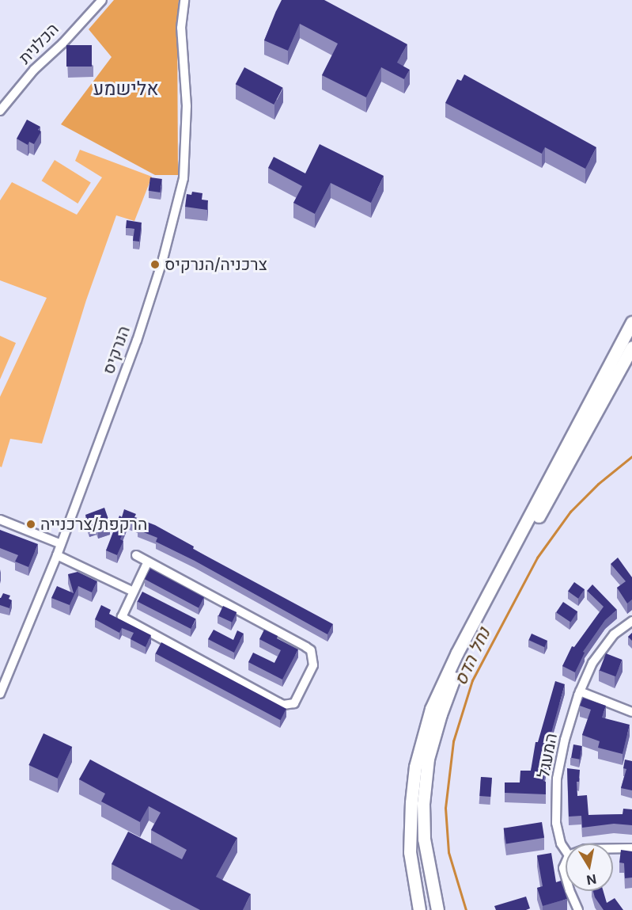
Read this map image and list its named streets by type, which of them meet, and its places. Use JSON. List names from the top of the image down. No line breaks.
{"streets":{"street":["הכלנית","הנרקיס","המעגל"]},"districts":["אלישמע"],"water":["נחל הדס"],"places":["צרכניה/הנרקיס","הרקפת/צרכנייה"],"north":"bottom"}
